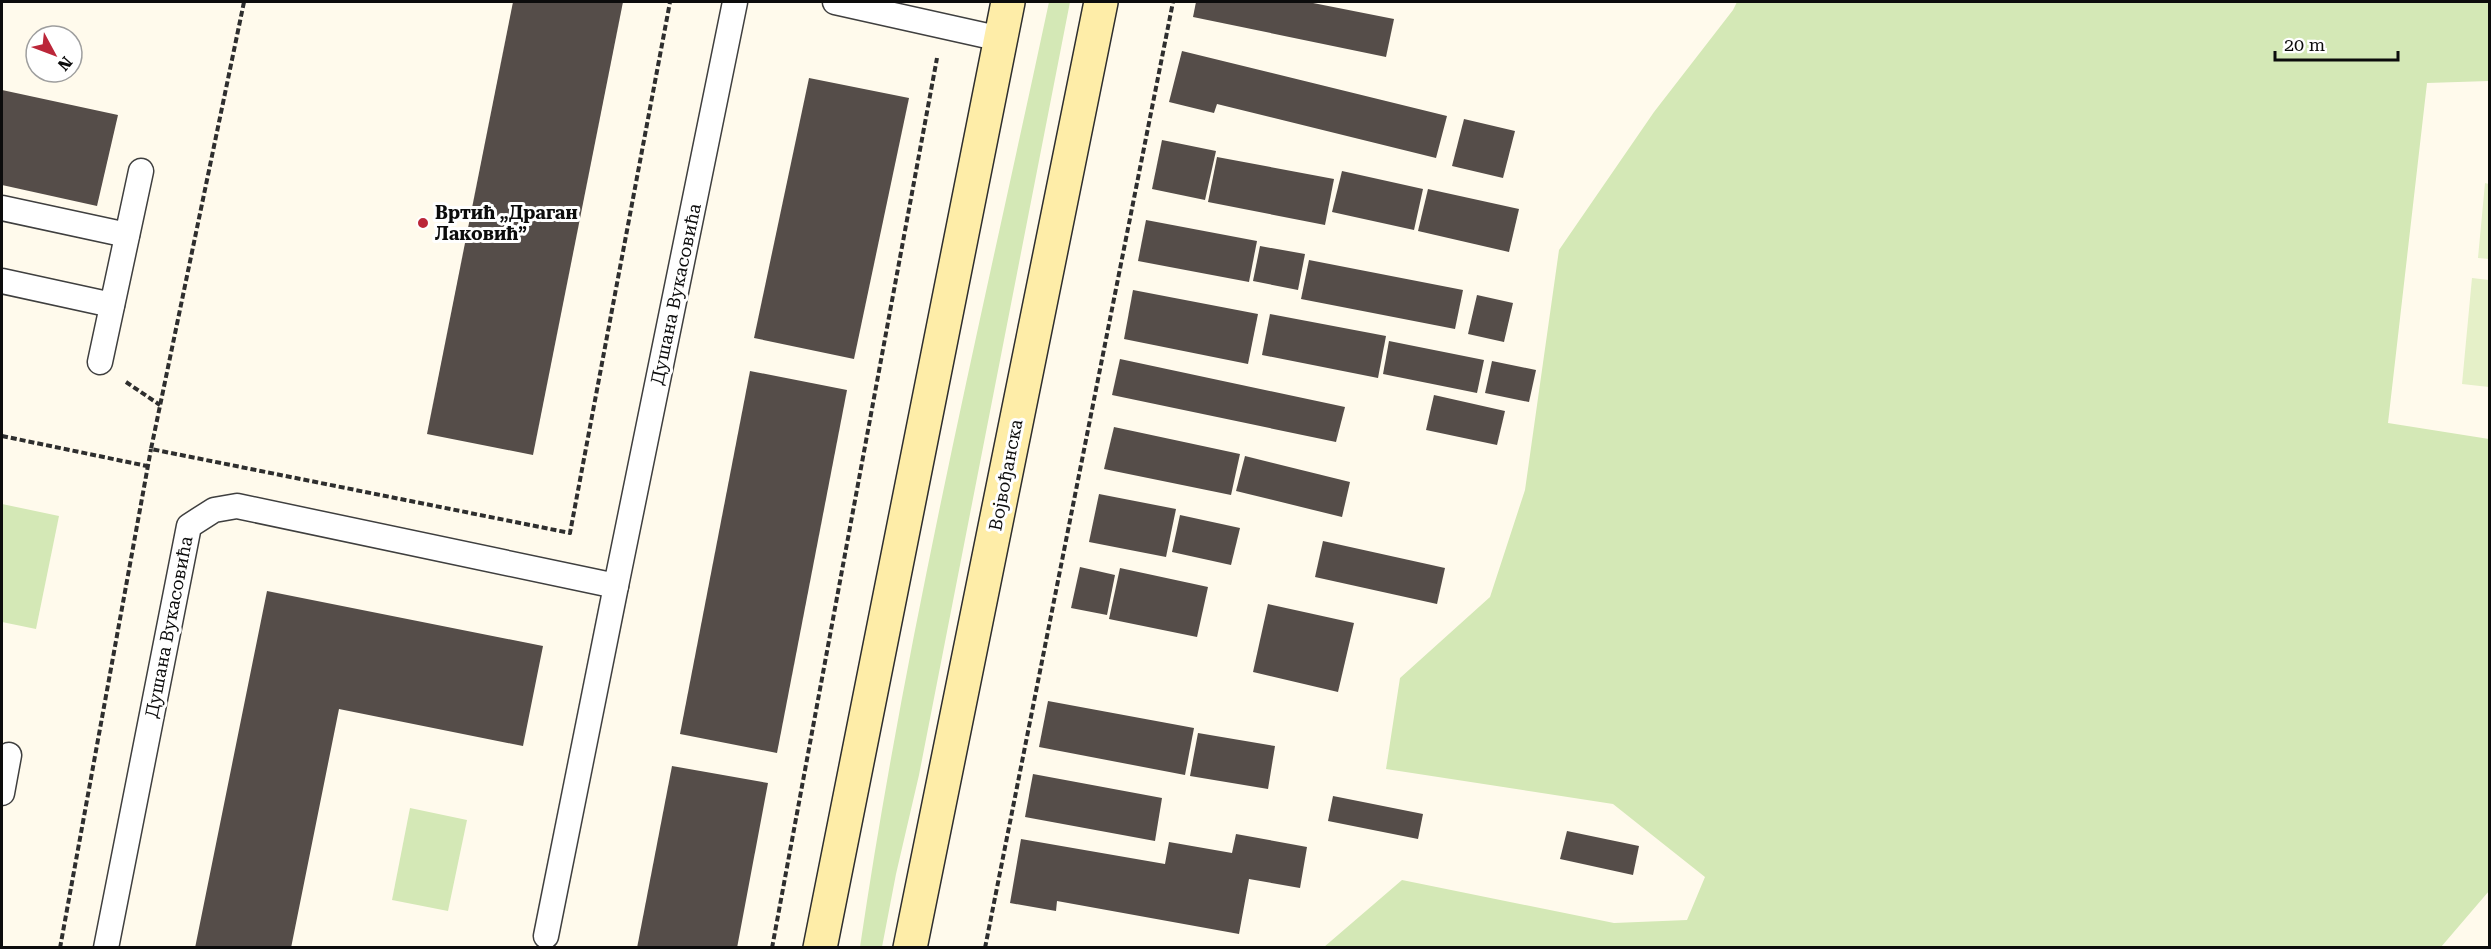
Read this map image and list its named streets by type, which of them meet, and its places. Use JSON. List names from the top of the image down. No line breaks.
{"streets":{"main road":["Војвођанска"],"lane":["Душана Вукасовића"]},"places":["Вртић „Драган Лаковић”"],"scale_bar":"20 m","north":"bottom right"}
